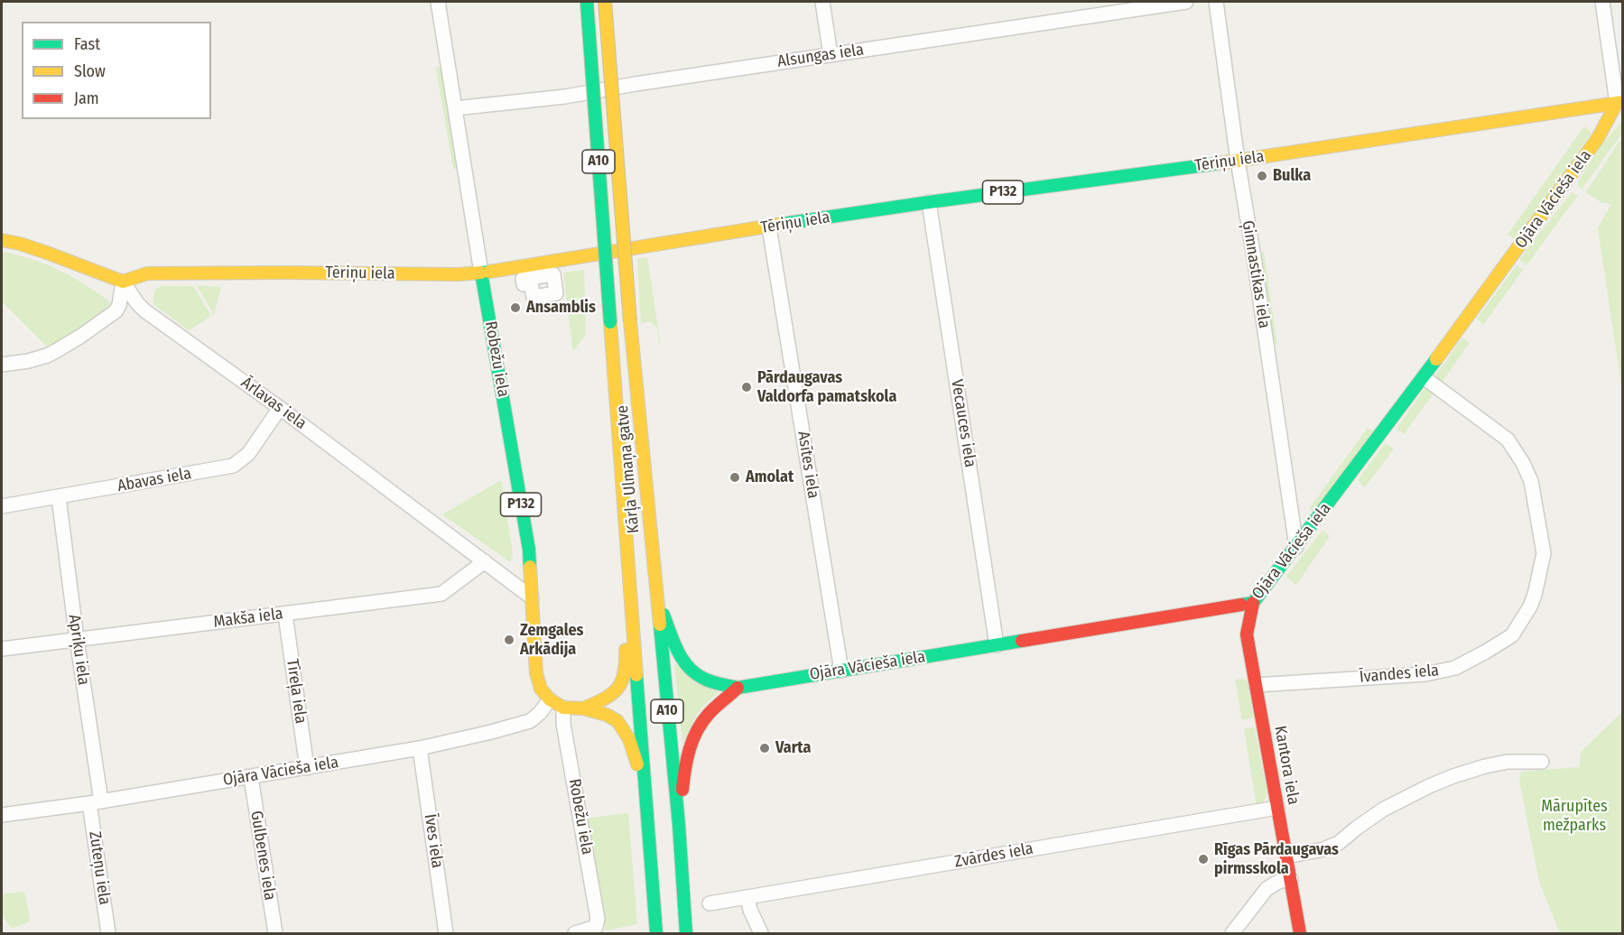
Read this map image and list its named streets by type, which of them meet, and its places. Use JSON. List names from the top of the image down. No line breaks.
{"streets":{"main road":["A10","Tēriņu iela","P132","Ojāra Vācieša iela","Robežu iela","Kārļa Ulmaņa gatve","Kantora iela"],"street":["Alsungas iela","Ģimnastikas iela","Ārlavas iela","Vecauces iela","Asītes iela","Abavas iela","Makša iela","Apriķu iela","Īvandes iela","Tīreļa iela","Īves iela","Gulbenes iela","Zvārdes iela","Zuteņu iela"]},"crossings":[["Alsungas iela","Robežu iela"],["Tēriņu iela","Ojāra Vācieša iela"],["Tēriņu iela","Ģimnastikas iela"],["Tēriņu iela","Robežu iela"],["Tēriņu iela","Ārlavas iela"],["Tēriņu iela","Vecauces iela"],["Tēriņu iela","Asītes iela"],["Ojāra Vācieša iela","Ģimnastikas iela"],["Ojāra Vācieša iela","Robežu iela"],["Ojāra Vācieša iela","Vecauces iela"],["Ojāra Vācieša iela","Asītes iela"],["Ojāra Vācieša iela","Kārļa Ulmaņa gatve"],["Ojāra Vācieša iela","Apriķu iela"],["Ojāra Vācieša iela","Īvandes iela"],["Ojāra Vācieša iela","Tīreļa iela"],["Ojāra Vācieša iela","Kantora iela"],["Ojāra Vācieša iela","Īves iela"],["Ojāra Vācieša iela","Gulbenes iela"],["Ojāra Vācieša iela","Zuteņu iela"],["Robežu iela","Ārlavas iela"],["Ārlavas iela","Abavas iela"],["Ārlavas iela","Makša iela"],["Abavas iela","Apriķu iela"],["Makša iela","Apriķu iela"],["Makša iela","Tīreļa iela"],["Apriķu iela","Zuteņu iela"],["Īvandes iela","Kantora iela"],["Kantora iela","Zvārdes iela"]],"parks":["Mārupītes mežparks"],"places":["Bulka","Ansamblis","Pārdaugavas Valdorfa pamatskola","Amolat","Zemgales Arkādija","Varta","Rīgas Pārdaugavas pirmsskola"],"legend":["Fast","Slow","Jam"]}
